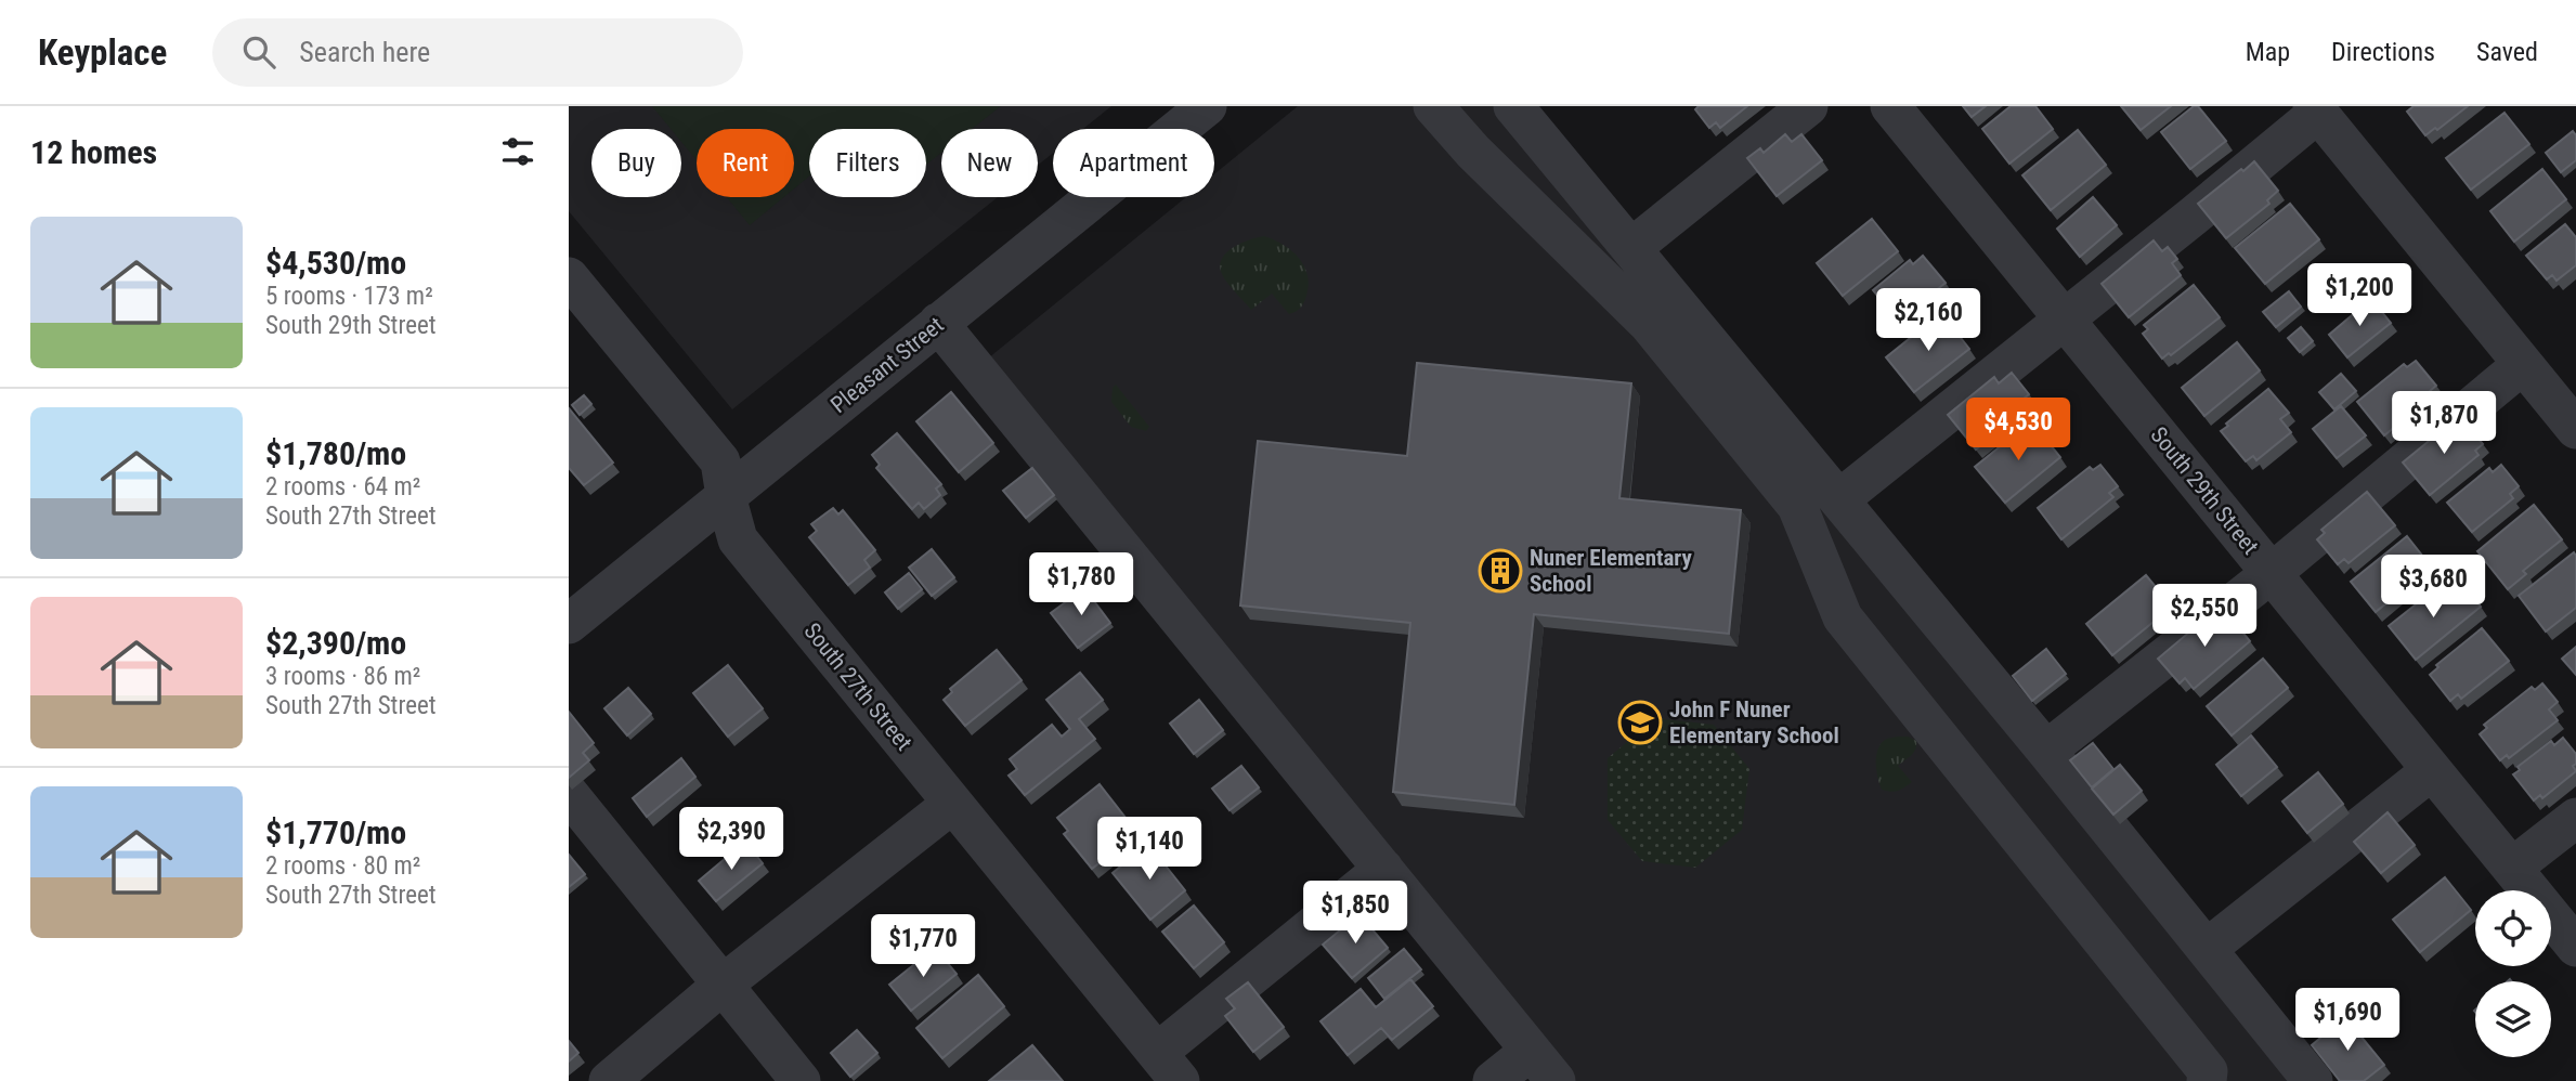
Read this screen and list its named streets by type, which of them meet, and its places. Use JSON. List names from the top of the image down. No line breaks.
{"streets":{"street":["Pleasant Street","South 29th Street","South 27th Street"]},"crossings":[["Pleasant Street","South 27th Street"]],"places":{"building":["Nuner Elementary School"],"school or university":["John F Nuner Elementary School"]},"page":{"header":"Keyplace","search":"Search here","nav":["Map","Directions","Saved"],"heading":"12 homes","chip":["Buy","Rent","Filters","New","Apartment"],"list":[{"name":"$4,530/mo","note":"5 rooms · 173 m² · South 29th Street"},{"name":"$1,780/mo","note":"2 rooms · 64 m² · South 27th Street"},{"name":"$2,390/mo","note":"3 rooms · 86 m² · South 27th Street"},{"name":"$1,770/mo","note":"2 rooms · 80 m² · South 27th Street"}],"price":["$1,200","$2,160","$1,870","$4,530","$1,780","$3,680","$2,550","$2,390","$1,140","$1,850","$1,770","$1,690"]}}
